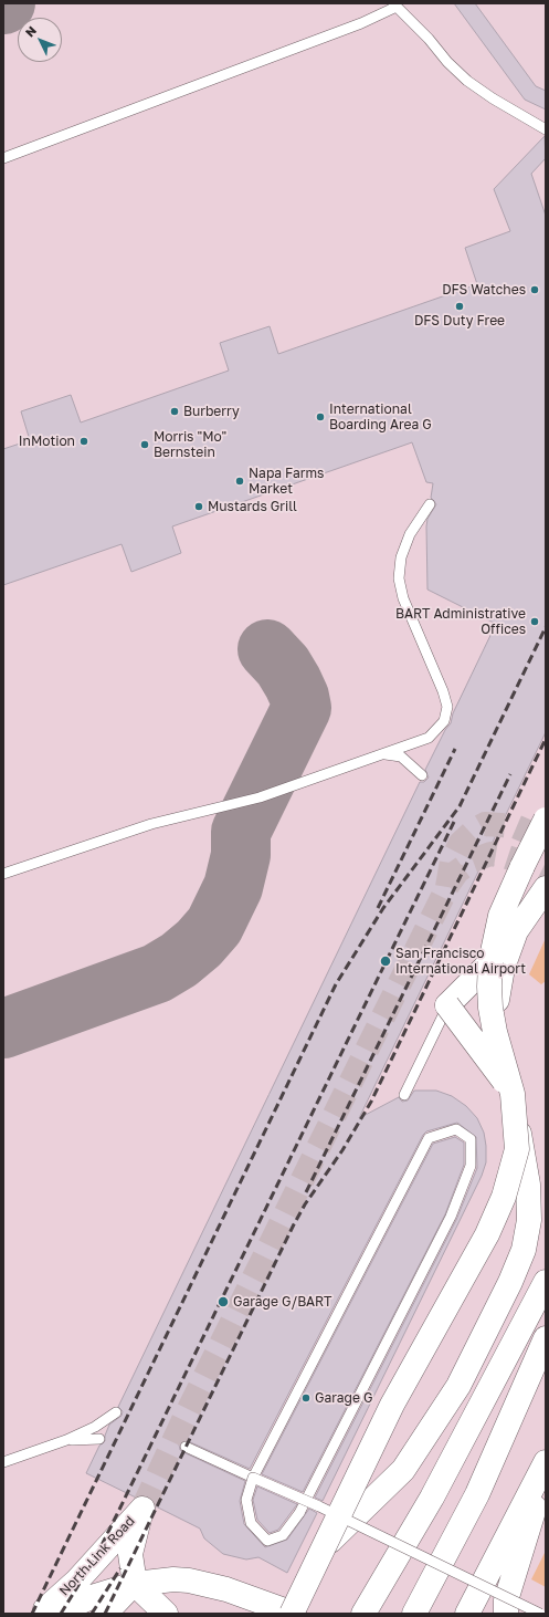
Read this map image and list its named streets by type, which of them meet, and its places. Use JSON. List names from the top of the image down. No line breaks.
{"streets":{"main road":["North Link Road"]},"places":["DFS Watches","DFS Duty Free","Burberry","International Boarding Area G","InMotion","Morris \"Mo\" Bernstein","Napa Farms Market","Mustards Grill","BART Administrative Offices","San Francisco International Airport","Garage G/BART","Garage G"],"north":"top left"}
